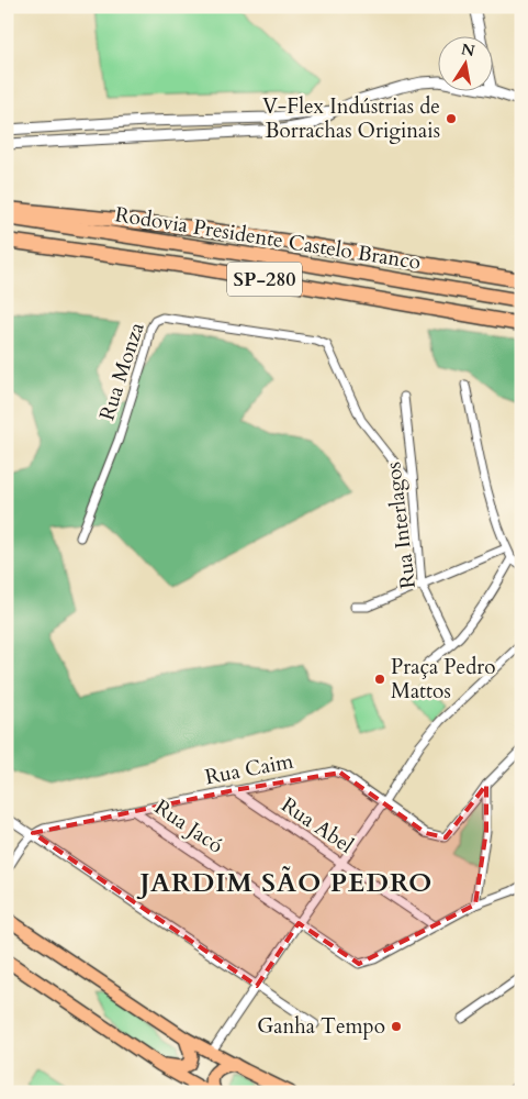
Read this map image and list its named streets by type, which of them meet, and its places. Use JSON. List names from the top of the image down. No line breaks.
{"streets":{"highway":["Rodovia Presidente Castelo Branco","SP-280"],"street":["Rua Monza","Rua Interlagos","Rua Caim","Rua Abel","Rua Jacó"]},"crossings":[["Rua Monza","Rua Interlagos"],["Rua Caim","Rua Abel"],["Rua Caim","Rua Jacó"],["Rua Abel","Rua Jacó"]],"districts":["JARDIM SÃO PEDRO"],"places":["V-Flex Indústrias de Borrachas Originais","Praça Pedro Mattos","Ganha Tempo"],"north":"top"}
